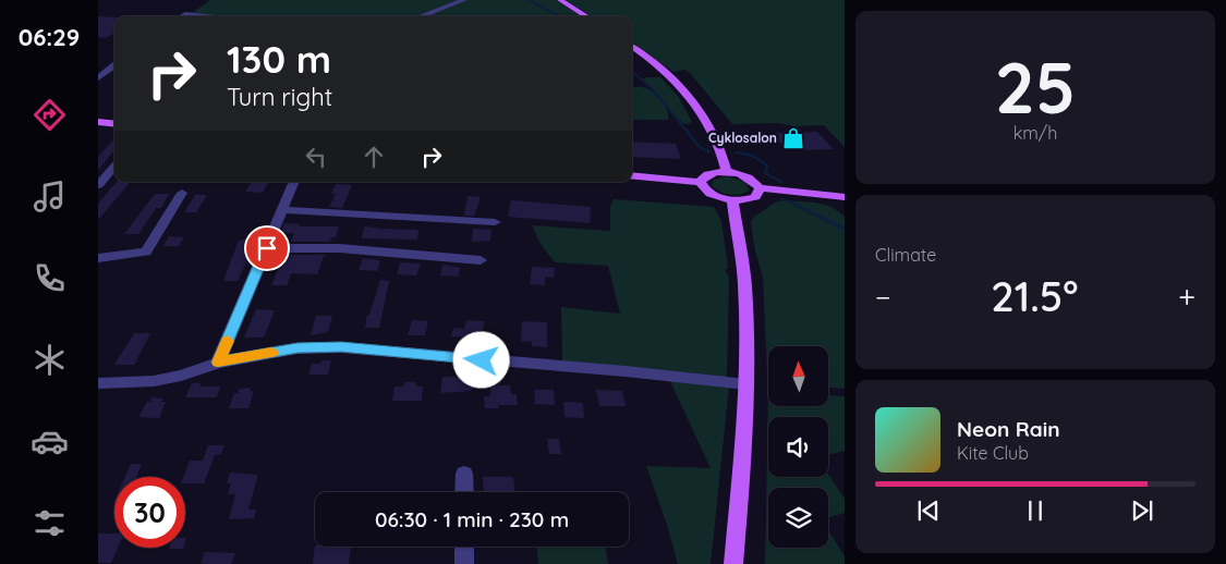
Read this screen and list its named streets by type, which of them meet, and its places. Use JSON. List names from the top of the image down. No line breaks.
{"places":{"shop":["Cyklosalon"]},"north":"top","page":{"tabs":"06:29","tile":[["25","km/h"],"Climate"],"turn":["130 m","Turn right"],"heat":["−","21.5°","+"],"song":["Neon Rain","Kite Club"],"limit":"30","trip":"06:30 · 1 min · 230 m"}}
